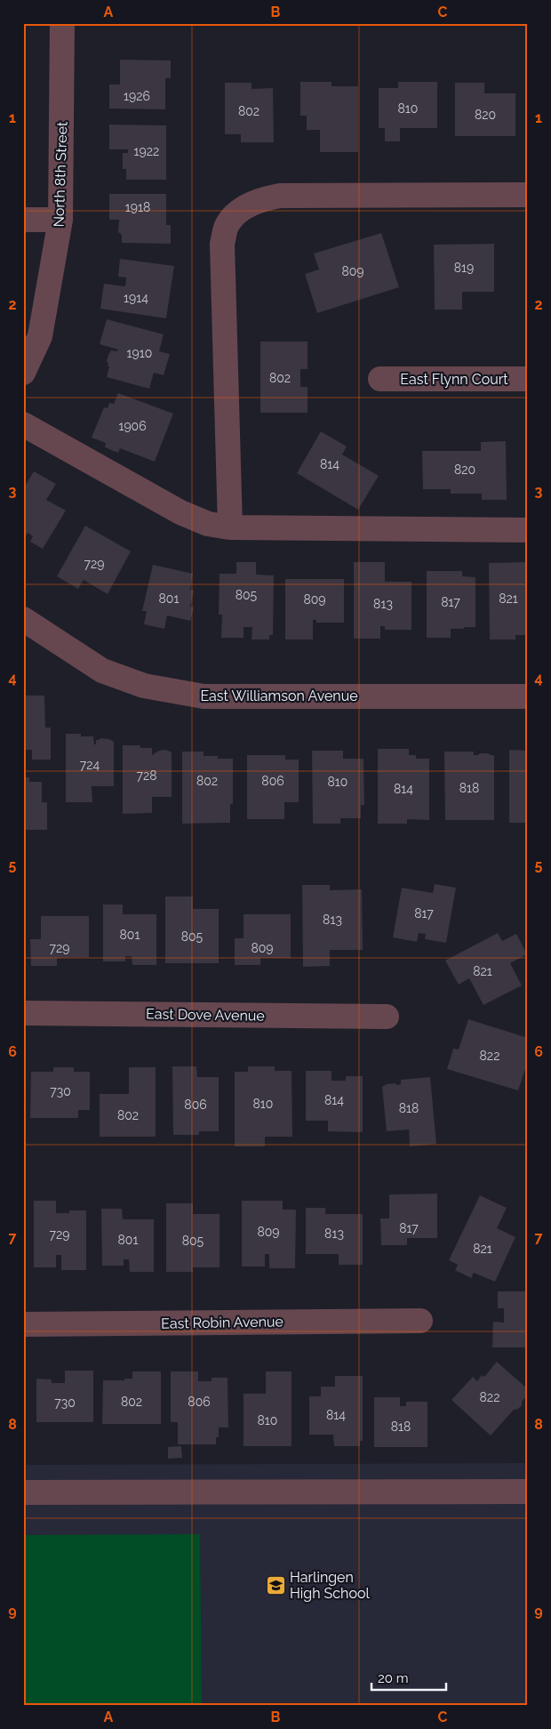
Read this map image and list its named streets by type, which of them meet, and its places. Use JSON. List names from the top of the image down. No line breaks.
{"streets":{"street":["North 8th Street","East Flynn Court","East Williamson Avenue","East Dove Avenue","East Robin Avenue"]},"places":{"school or university":["Harlingen High School"]},"house_numbers":["1926","810","802","820","1922","1918","819","809","1914","1910","802","1906","814","820","729","805","801","821","809","817","813","724","728","802","806","810","818","814","817","813","801","805","729","809","821","822","730","814","810","806","818","802","817","809","813","729","801","805","821","822","802","806","730","814","810","818"],"scale_bar":"20 m","grid":{"columns":["A","B","C"],"rows":["1","2","3","4","5","6","7","8","9"]}}
